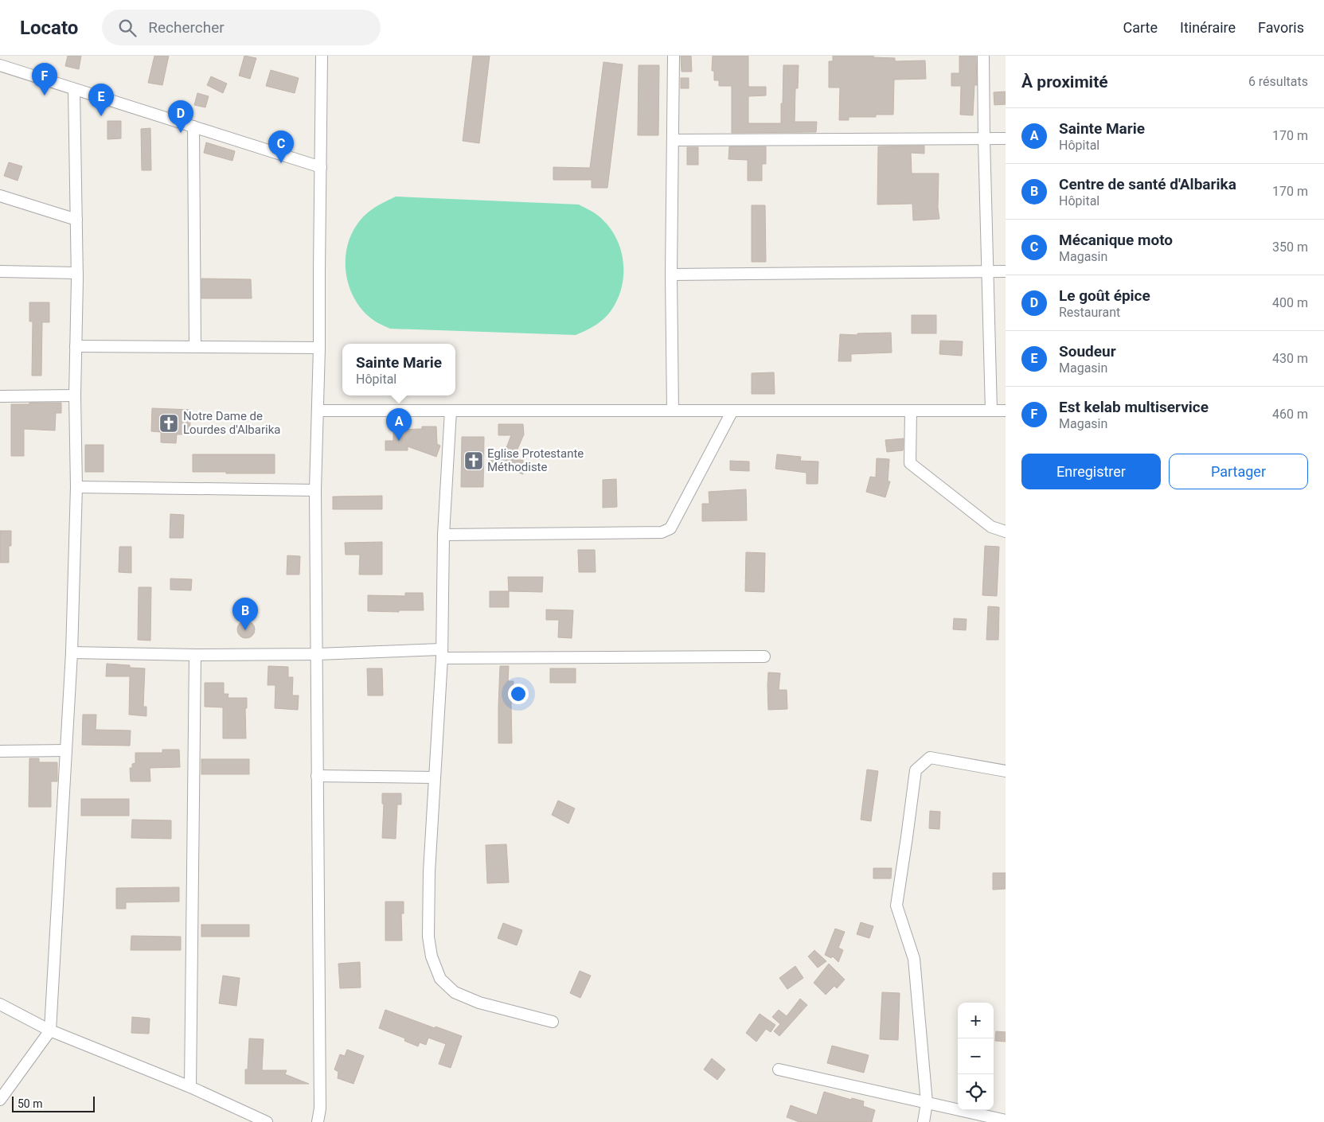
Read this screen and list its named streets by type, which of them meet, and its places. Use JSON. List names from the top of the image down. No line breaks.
{"places":{"church":["Notre Dame de Lourdes d'Albarika","Eglise Protestante Méthodiste"]},"scale_bar":"50 m","page":{"header":"Locato","search":"Rechercher","nav":["Carte","Itinéraire","Favoris"],"heading":["À proximité","6 résultats"],"pins":["F","E","D","C","A","B"],"list":[{"mark":"A","name":"Sainte Marie","note":"Hôpital","value":"170 m"},{"mark":"B","name":"Centre de santé d'Albarika","note":"Hôpital","value":"170 m"},{"mark":"C","name":"Mécanique moto","note":"Magasin","value":"350 m"},{"mark":"D","name":"Le goût épice","note":"Restaurant","value":"400 m"},{"mark":"E","name":"Soudeur","note":"Magasin","value":"430 m"},{"mark":"F","name":"Est kelab multiservice","note":"Magasin","value":"460 m"}],"popup":["Sainte Marie","Hôpital"],"buttons":["Enregistrer","Partager"],"map_buttons":["+","−"],"scale":"50 m"}}
